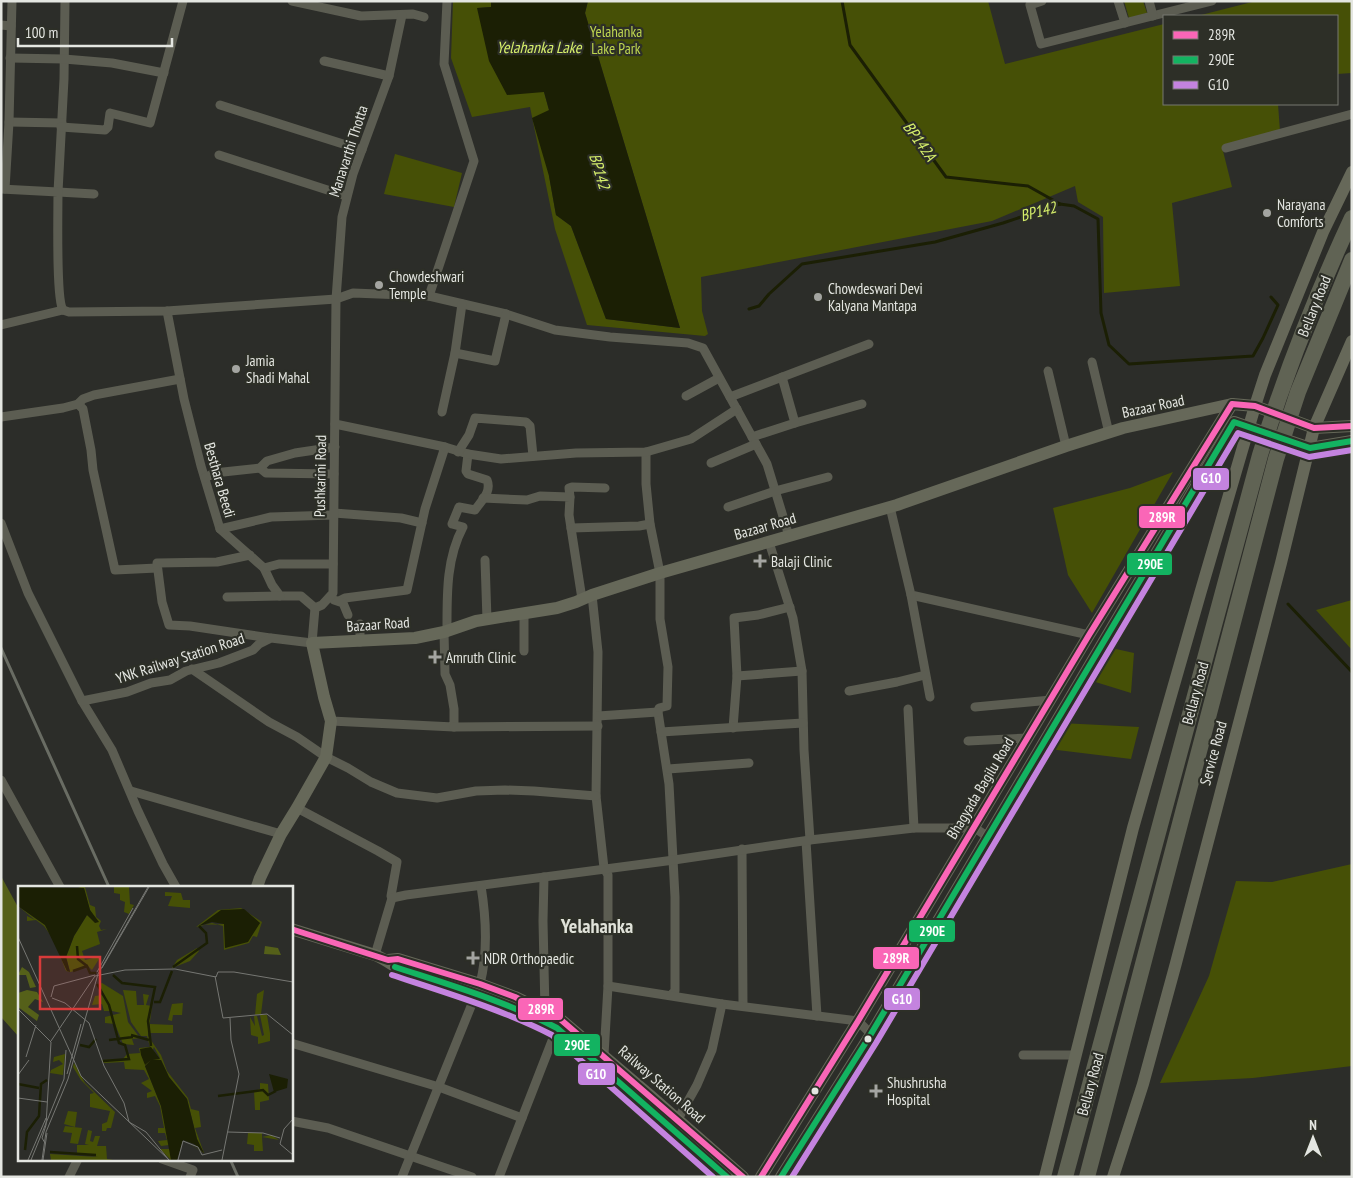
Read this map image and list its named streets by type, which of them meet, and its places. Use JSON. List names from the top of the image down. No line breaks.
{"streets":{"highway":["Bellary Road"],"main road":["Bazaar Road","Service Road","Bhagyada Bagilu Road","Railway Station Road"],"street":["Manavarthi Thotta","Pushkarini Road","Besthara Beedi","YNK Railway Station Road"]},"crossings":[["Manavarthi Thotta","Pushkarini Road"],["Bazaar Road","Bhagyada Bagilu Road"]],"districts":["Yelahanka"],"water":["Yelahanka Lake","BP142A","BP142"],"parks":["Yelahanka Lake Park"],"places":{"other":["Narayana Comforts","Chowdeshwari Temple","Chowdeswari Devi Kalyana Mantapa","Jamia Shadi Mahal"],"health":["Balaji Clinic","Amruth Clinic","NDR Orthopaedic","Shushrusha Hospital"]},"lines":["transit line 289R","transit line 290E","transit line G10"],"legend":["289R","290E","G10"],"scale_bar":"100 m","north":"top"}
